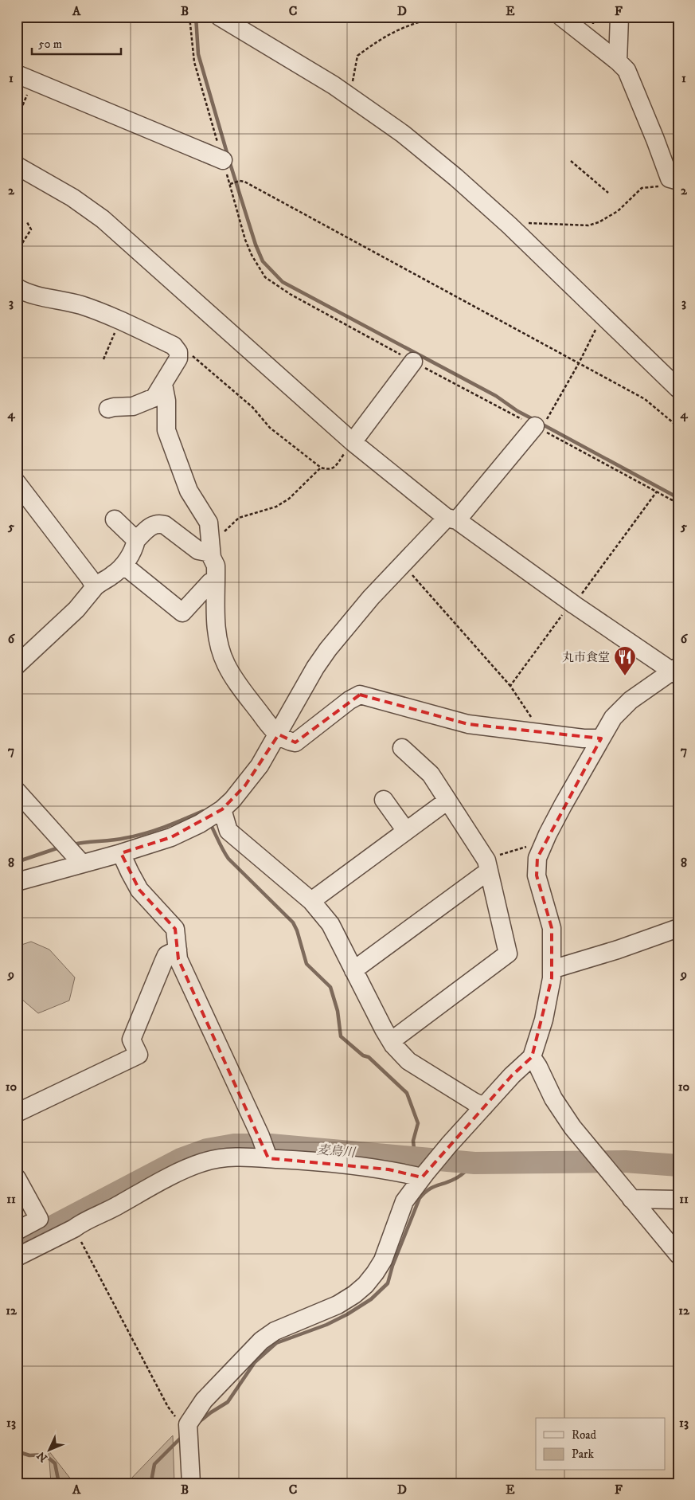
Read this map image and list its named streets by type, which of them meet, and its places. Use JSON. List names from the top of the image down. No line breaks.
{"water":["麦鳥川"],"places":{"restaurant":["丸市食堂"]},"legend":["Road","Park"],"scale_bar":"50 m","north":"bottom left","grid":{"columns":["A","B","C","D","E","F"],"rows":["1","2","3","4","5","6","7","8","9","10","11","12","13"]}}
